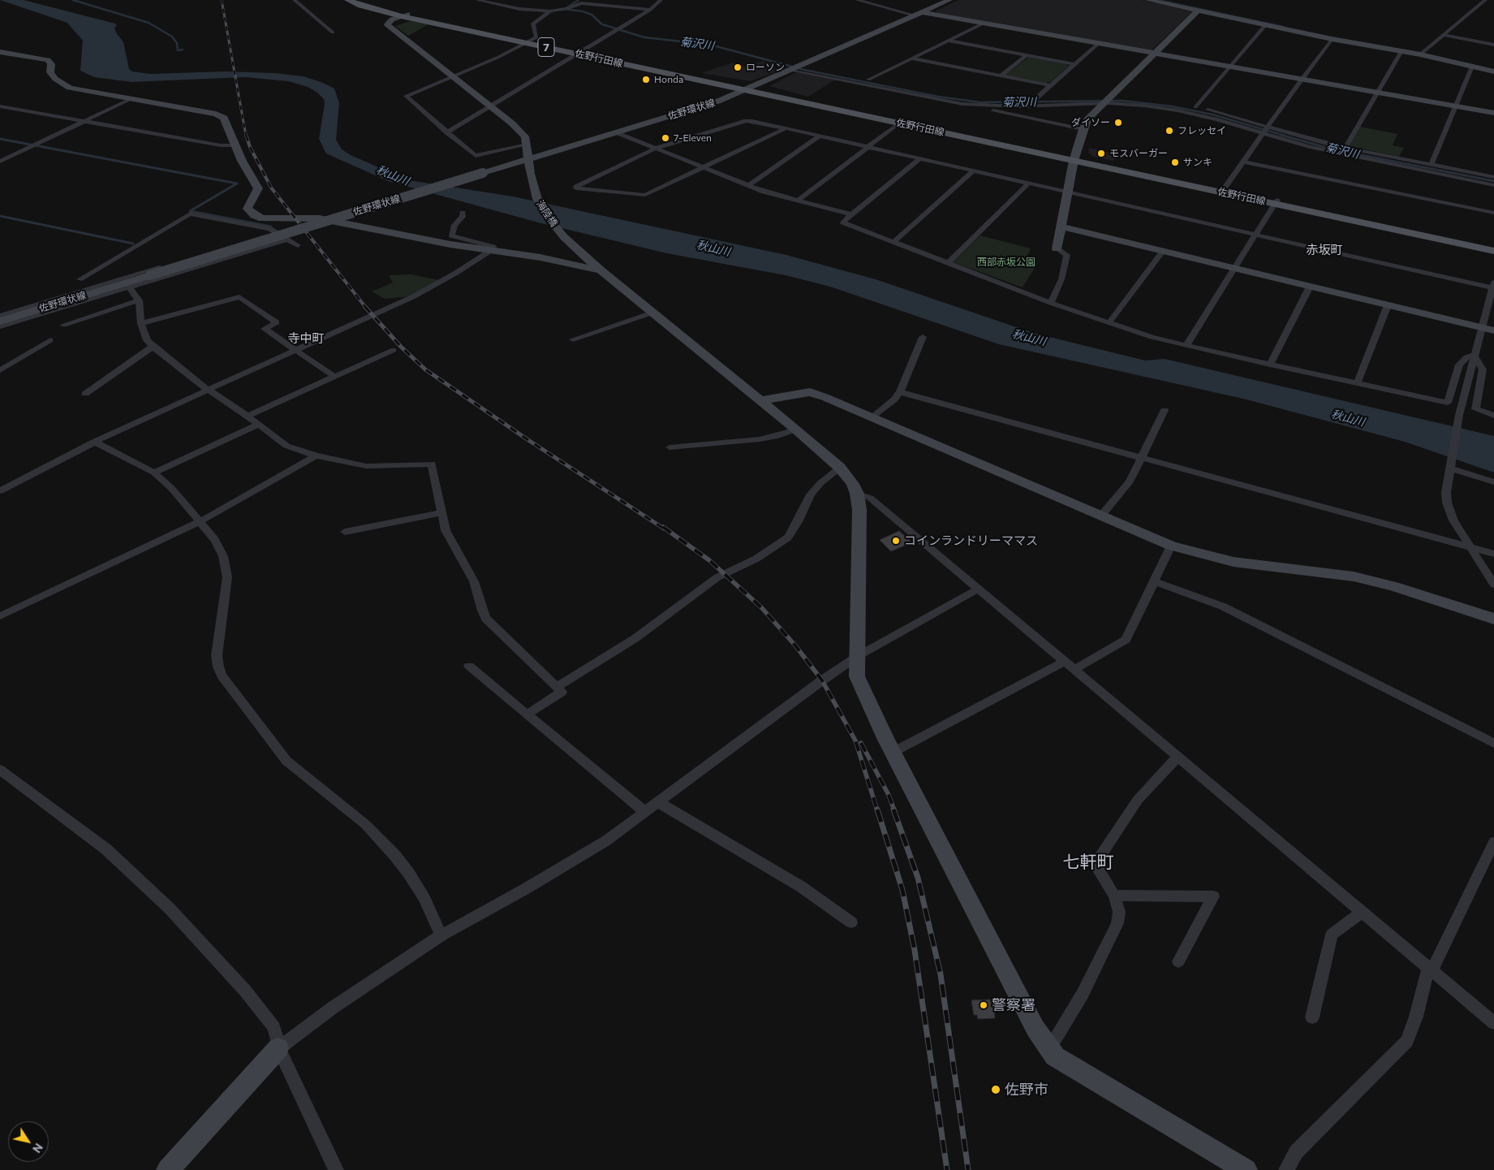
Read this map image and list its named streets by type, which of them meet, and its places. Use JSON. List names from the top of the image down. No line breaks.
{"streets":{"main road":["7","佐野行田線"],"street":["佐野環状線","海陸橋"]},"crossings":[["佐野行田線","佐野環状線"]],"districts":["赤坂町","寺中町","七軒町"],"water":["菊沢川","秋山川"],"parks":["西部赤坂公園"],"places":["ローソン","Honda","ダイソー","フレッセイ","7-Eleven","モスバーガー","サンキ","コインランドリーママス","警察署","佐野市"],"north":"bottom right"}
